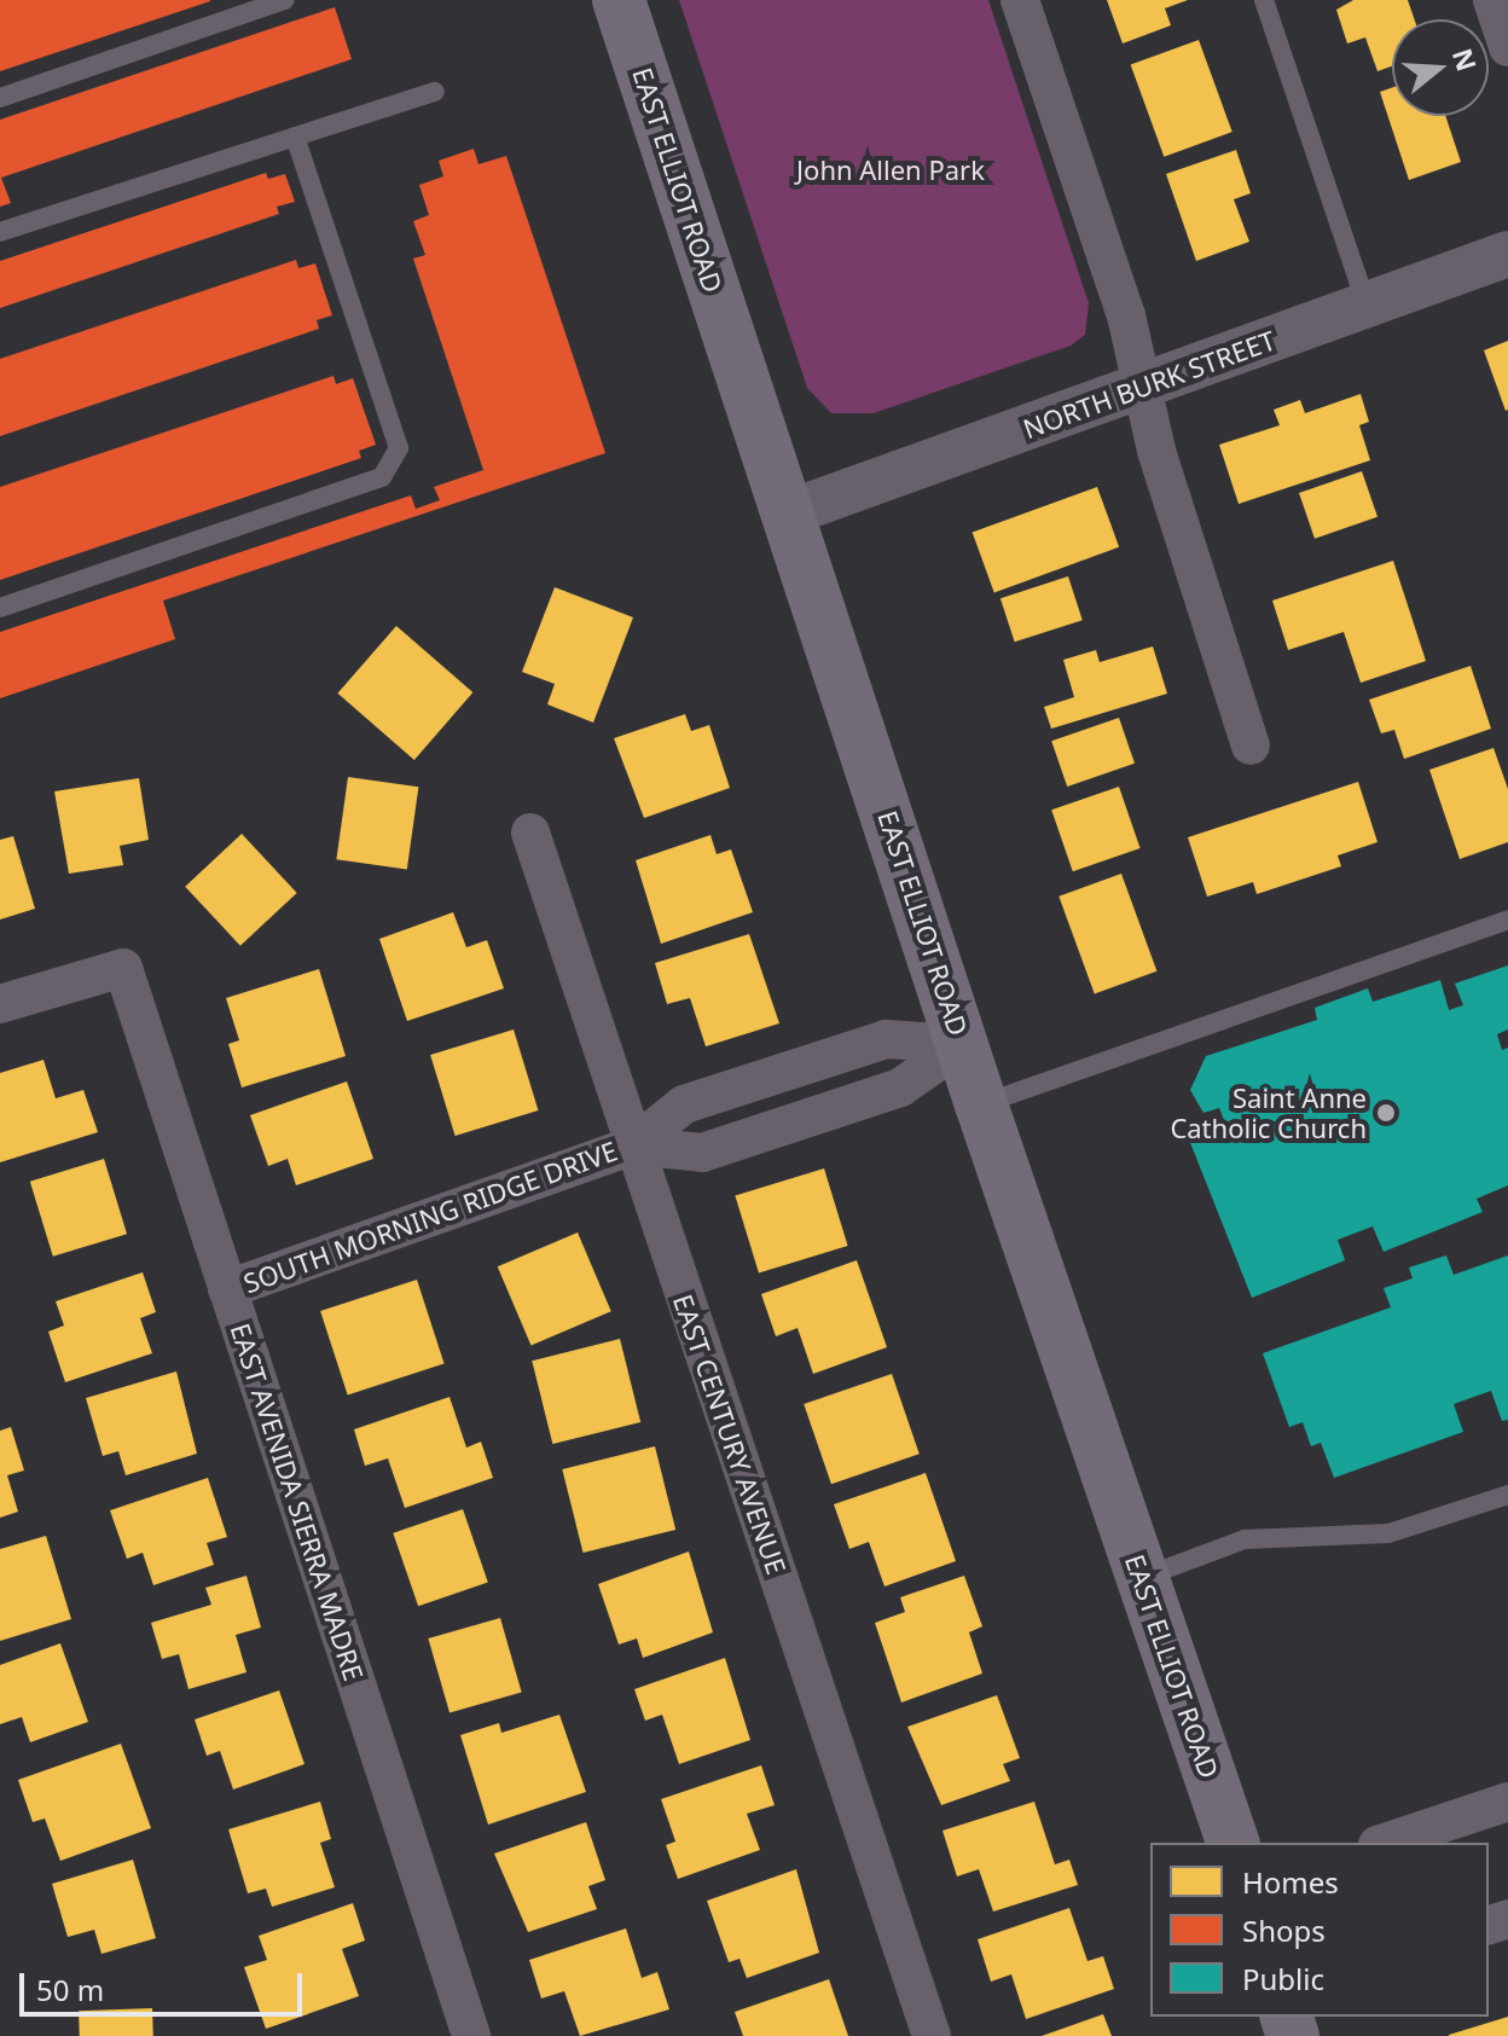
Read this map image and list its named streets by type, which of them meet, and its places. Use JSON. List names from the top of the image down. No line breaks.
{"streets":{"main road":["EAST ELLIOT ROAD"],"street":["NORTH BURK STREET","SOUTH MORNING RIDGE DRIVE","EAST CENTURY AVENUE","EAST AVENIDA SIERRA MADRE"]},"crossings":[["EAST ELLIOT ROAD","NORTH BURK STREET"],["EAST ELLIOT ROAD","SOUTH MORNING RIDGE DRIVE"],["SOUTH MORNING RIDGE DRIVE","EAST CENTURY AVENUE"],["SOUTH MORNING RIDGE DRIVE","EAST AVENIDA SIERRA MADRE"]],"parks":["John Allen Park"],"places":["Saint Anne Catholic Church"],"legend":["Homes","Shops","Public"],"scale_bar":"50 m","north":"right"}
